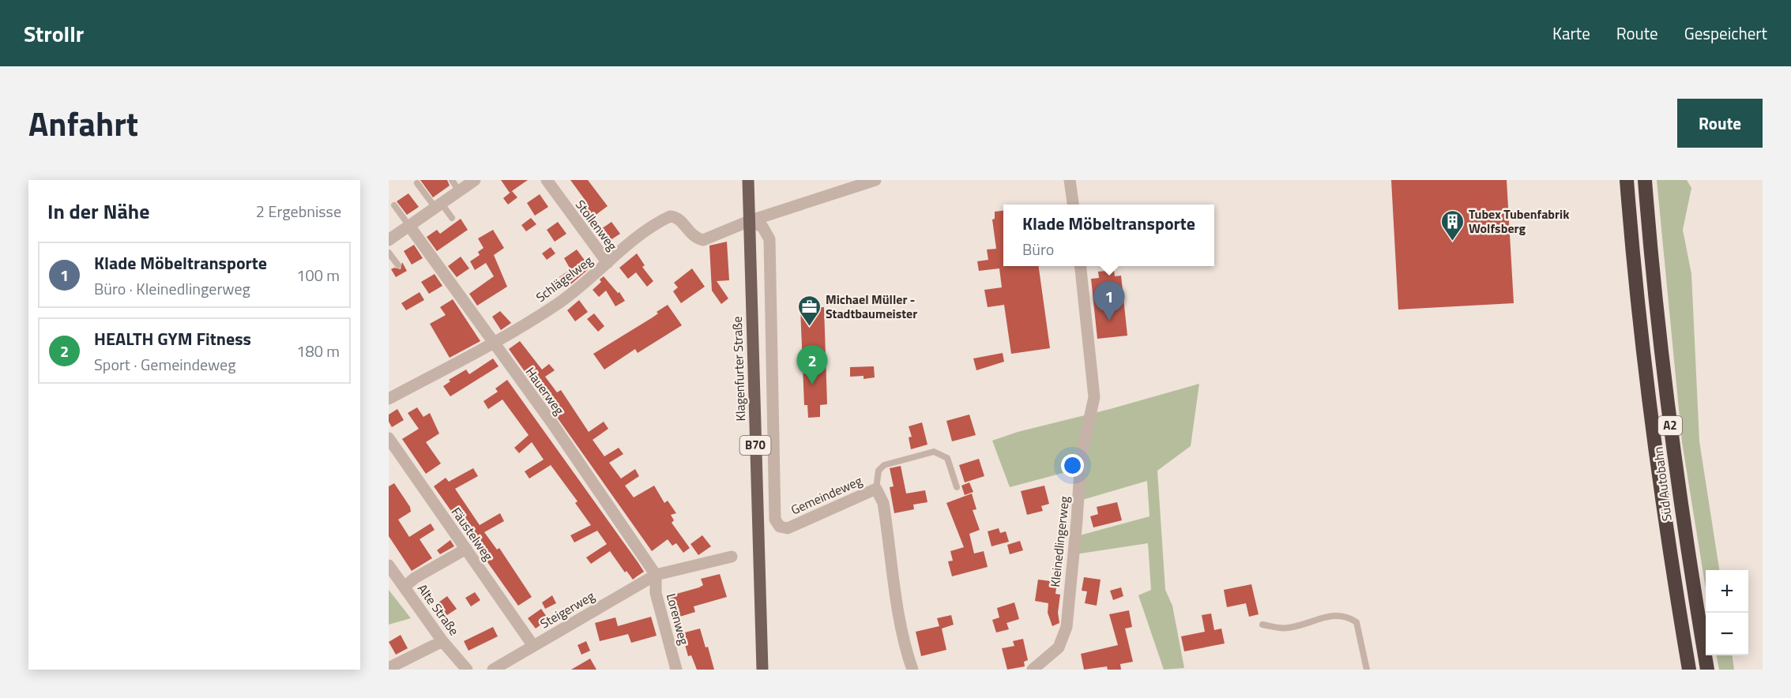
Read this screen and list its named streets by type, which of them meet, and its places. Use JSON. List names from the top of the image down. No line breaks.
{"streets":{"highway":["A2","Süd Autobahn"],"main road":["Klagenfurter Straße","B70"],"street":["Stollenweg","Schlägelweg","Hauerweg","Gemeindeweg","Fäustelweg","Kleinedlingerweg","Alte Straße","Steigerweg","Lorenweg"]},"crossings":[["Stollenweg","Schlägelweg"],["Schlägelweg","Klagenfurter Straße"],["Schlägelweg","Hauerweg"],["Schlägelweg","Gemeindeweg"],["Klagenfurter Straße","Gemeindeweg"],["Hauerweg","Steigerweg"],["Hauerweg","Lorenweg"],["Fäustelweg","Steigerweg"],["Steigerweg","Lorenweg"]],"places":{"building":["Tubex Tubenfabrik Wolfsberg"],"office":["Michael Müller - Stadtbaumeister"]},"page":{"header":"Strollr","nav":["Karte","Route","Gespeichert"],"title":"Anfahrt","buttons":"Route","heading":["In der Nähe","2 Ergebnisse"],"popup":["Klade Möbeltransporte","Büro"],"list":[{"mark":"1","name":"Klade Möbeltransporte","note":"Büro · Kleinedlingerweg","value":"100 m"},{"mark":"2","name":"HEALTH GYM Fitness","note":"Sport · Gemeindeweg","value":"180 m"}],"pins":["1","2"],"map_buttons":["+","−"]}}
